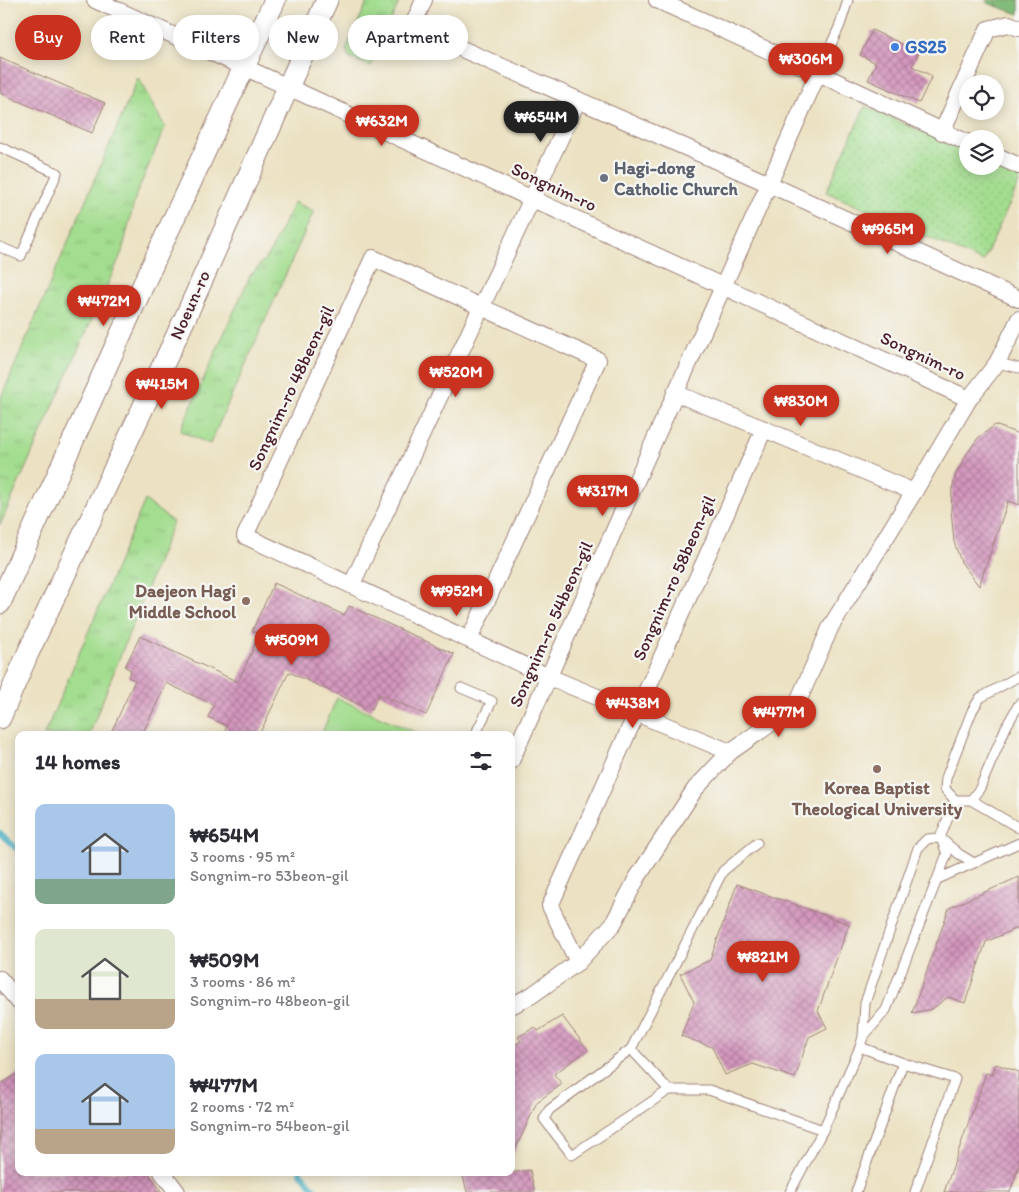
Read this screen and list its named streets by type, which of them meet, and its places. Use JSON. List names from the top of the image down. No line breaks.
{"streets":{"street":["Songnim-ro","Noeun-ro","Songnim-ro 48beon-gil","Songnim-ro 58beon-gil","Songnim-ro 54beon-gil"]},"crossings":[["Songnim-ro","Noeun-ro"],["Songnim-ro","Songnim-ro 54beon-gil"],["Songnim-ro 48beon-gil","Songnim-ro 58beon-gil"],["Songnim-ro 48beon-gil","Songnim-ro 54beon-gil"]],"places":["GS25","Hagi-dong Catholic Church","Daejeon Hagi Middle School","Korea Baptist Theological University"],"page":{"chip":["Buy","Rent","Filters","New","Apartment"],"price":["₩306M","₩654M","₩632M","₩965M","₩472M","₩520M","₩415M","₩830M","₩317M","₩952M","₩509M","₩438M","₩477M","₩821M"],"heading":"14 homes","list":[{"name":"₩654M","note":"3 rooms · 95 m² · Songnim-ro 53beon-gil"},{"name":"₩509M","note":"3 rooms · 86 m² · Songnim-ro 48beon-gil"},{"name":"₩477M","note":"2 rooms · 72 m² · Songnim-ro 54beon-gil"}]}}
